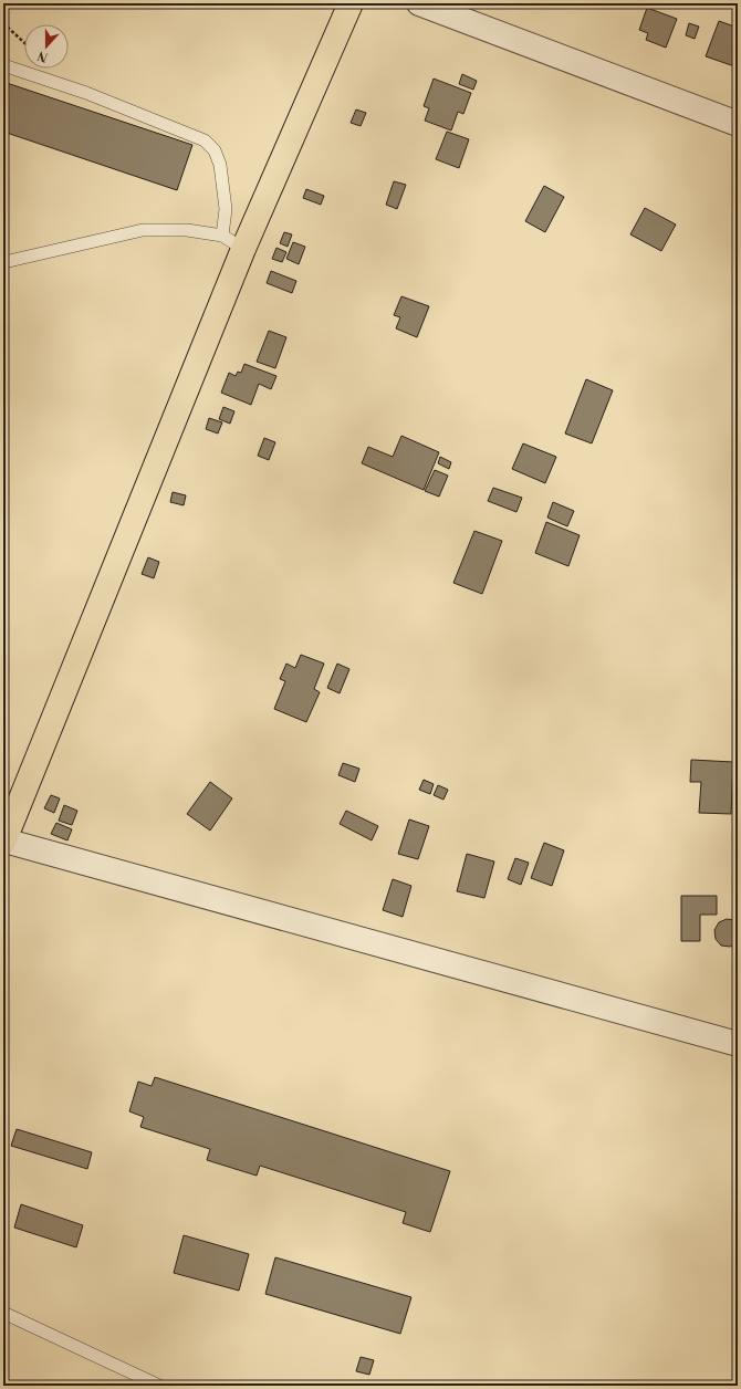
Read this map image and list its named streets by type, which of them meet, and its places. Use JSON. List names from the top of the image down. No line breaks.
{"north":"bottom"}
